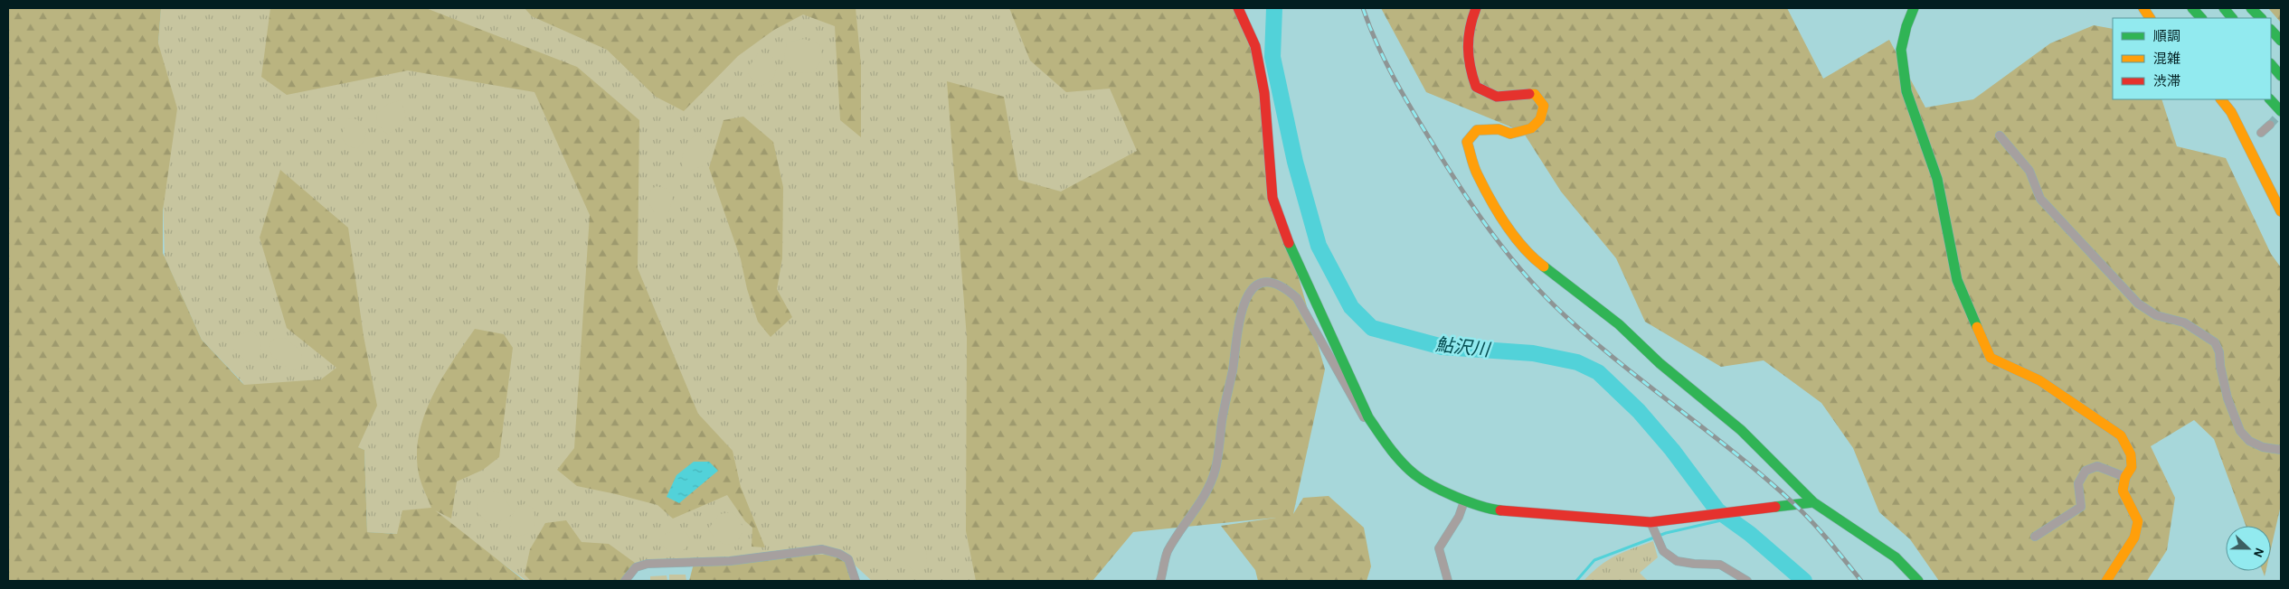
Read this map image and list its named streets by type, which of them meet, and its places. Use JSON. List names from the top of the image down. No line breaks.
{"water":["鮎沢川"],"legend":["順調","混雑","渋滞"],"north":"right"}
